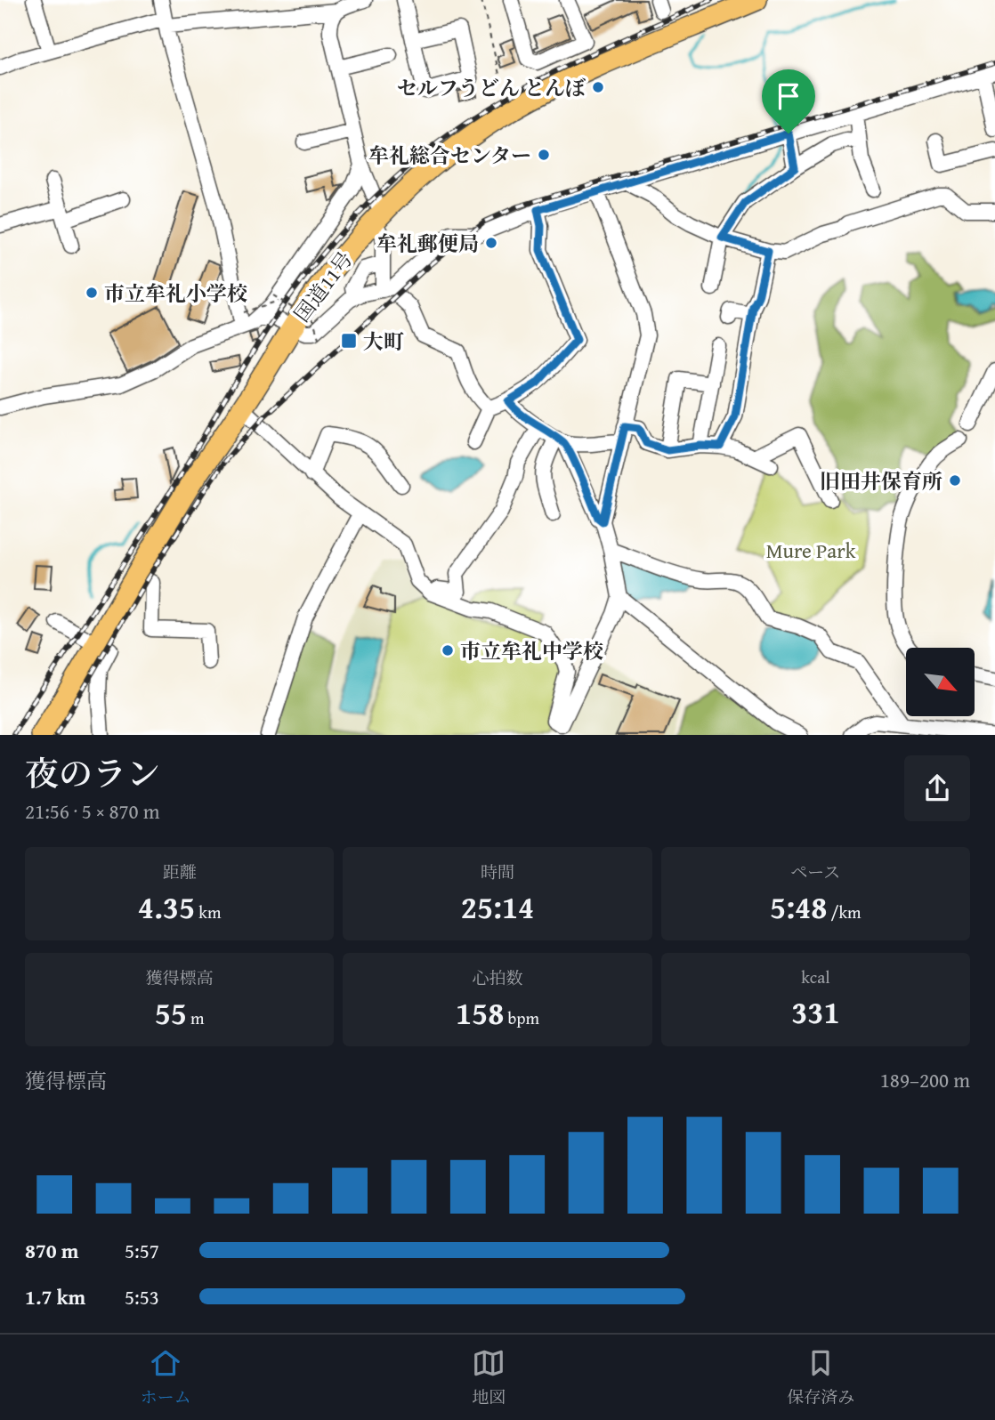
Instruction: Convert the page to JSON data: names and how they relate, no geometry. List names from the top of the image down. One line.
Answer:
{"streets":{"highway":["国道11号"]},"parks":["Mure Park"],"places":{"other":["セルフうどん とんぼ","牟礼総合センター","牟礼郵便局","市立牟礼小学校","旧田井保育所","市立牟礼中学校"],"transit":["大町"]},"north":"bottom right","page":{"heading":["夜のラン","21:56 · 5 × 870 m"],"stats":[["距離","4.35 km"],["時間","25:14"],["ペース","5:48 /km"],["獲得標高","55 m"],["心拍数","158 bpm"],["kcal","331"]],"chart":["獲得標高","189–200 m"],"list":[{"name":"870 m","note":"5:57"},{"name":"1.7 km","note":"5:53"}],"tabs":["ホーム","地図","保存済み"]}}
